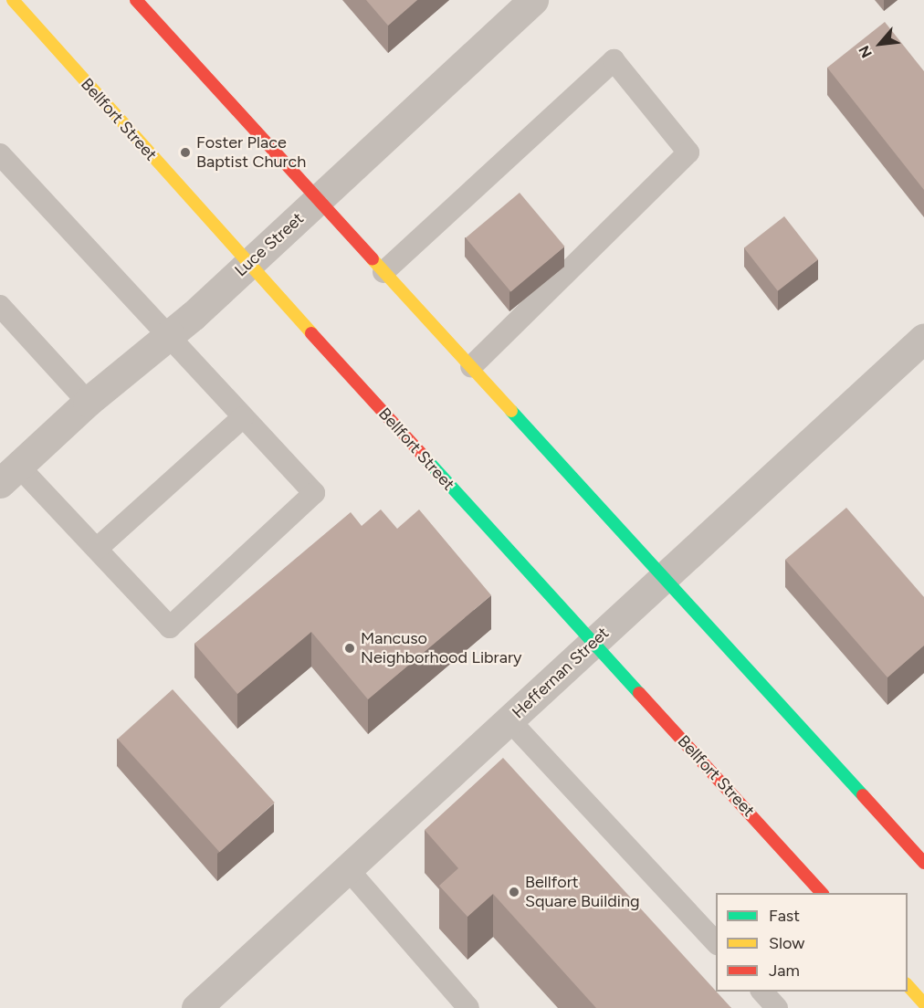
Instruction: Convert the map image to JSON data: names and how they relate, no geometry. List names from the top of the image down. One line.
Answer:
{"streets":{"main road":["Bellfort Street"],"street":["Luce Street","Heffernan Street"]},"crossings":[["Bellfort Street","Luce Street"],["Bellfort Street","Heffernan Street"]],"places":["Foster Place Baptist Church","Mancuso Neighborhood Library","Bellfort Square Building"],"legend":["Fast","Slow","Jam"],"north":"bottom left"}
